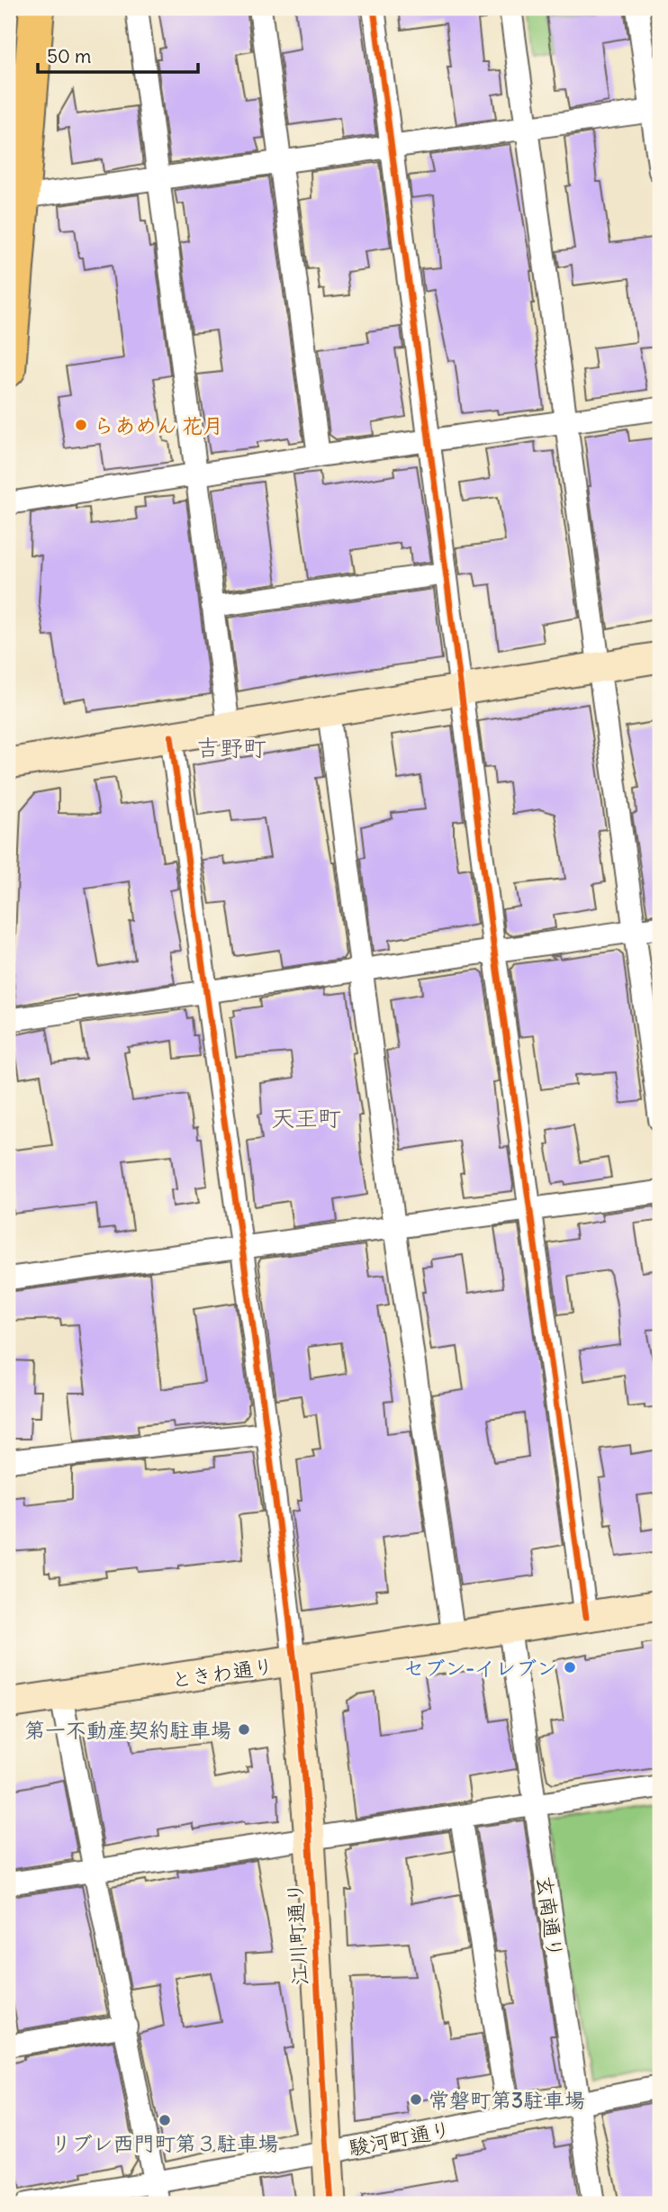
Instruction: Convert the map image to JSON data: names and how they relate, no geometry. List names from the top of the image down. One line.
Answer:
{"streets":{"street":["ときわ通り","玄南通り","江川町通り","駿河町通り"]},"crossings":[["ときわ通り","玄南通り"],["ときわ通り","江川町通り"],["玄南通り","駿河町通り"],["江川町通り","駿河町通り"]],"districts":["吉野町","天王町"],"places":["らあめん 花月","セブン-イレブン","第一不動産契約駐車場","常磐町第3駐車場","リブレ西門町第３駐車場"],"scale_bar":"50 m"}
